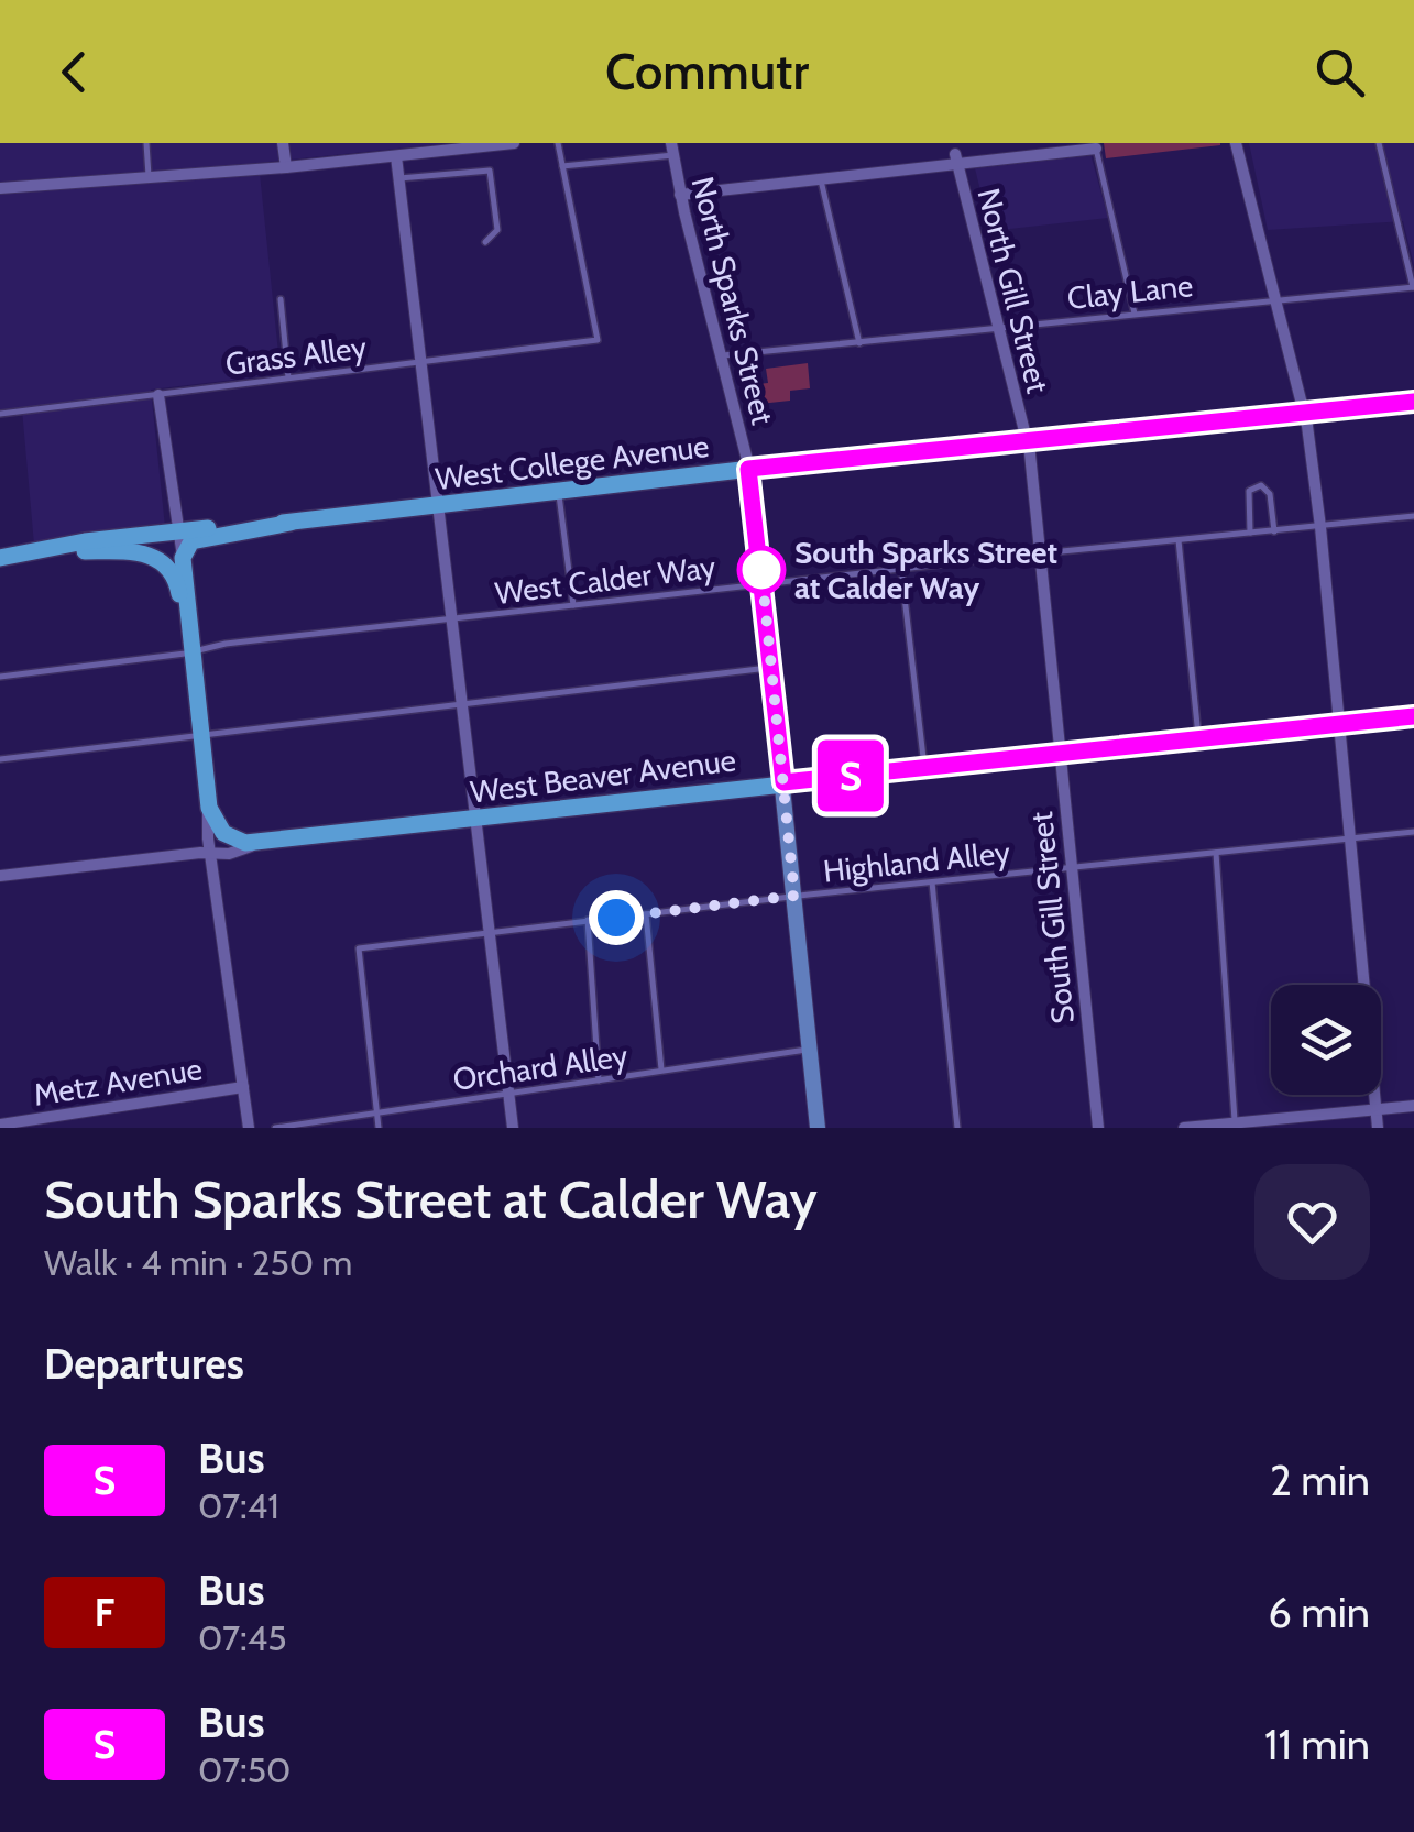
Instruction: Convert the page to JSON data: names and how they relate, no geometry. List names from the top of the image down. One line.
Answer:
{"streets":{"main road":["West College Avenue","West Beaver Avenue"],"street":["North Gill Street","North Sparks Street","South Gill Street","Metz Avenue"],"lane":["Clay Lane","Grass Alley","West Calder Way","Highland Alley","Orchard Alley"]},"crossings":[["North Gill Street","Clay Lane"],["North Gill Street","West College Avenue"],["North Gill Street","South Gill Street"],["Clay Lane","North Sparks Street"],["North Sparks Street","West College Avenue"],["West College Avenue","South Gill Street"],["West Calder Way","South Gill Street"],["West Beaver Avenue","South Gill Street"],["Highland Alley","South Gill Street"],["Highland Alley","Orchard Alley"]],"places":["South Sparks Street at Calder Way"],"lines":["bus line S"],"page":{"header":"Commutr","on_map":"S","heading":[["South Sparks Street at Calder Way","Walk · 4 min · 250 m"],"Departures"],"list":[{"mark":"S","name":"Bus","note":"07:41","value":"2 min"},{"mark":"F","name":"Bus","note":"07:45","value":"6 min"},{"mark":"S","name":"Bus","note":"07:50","value":"11 min"}]}}
